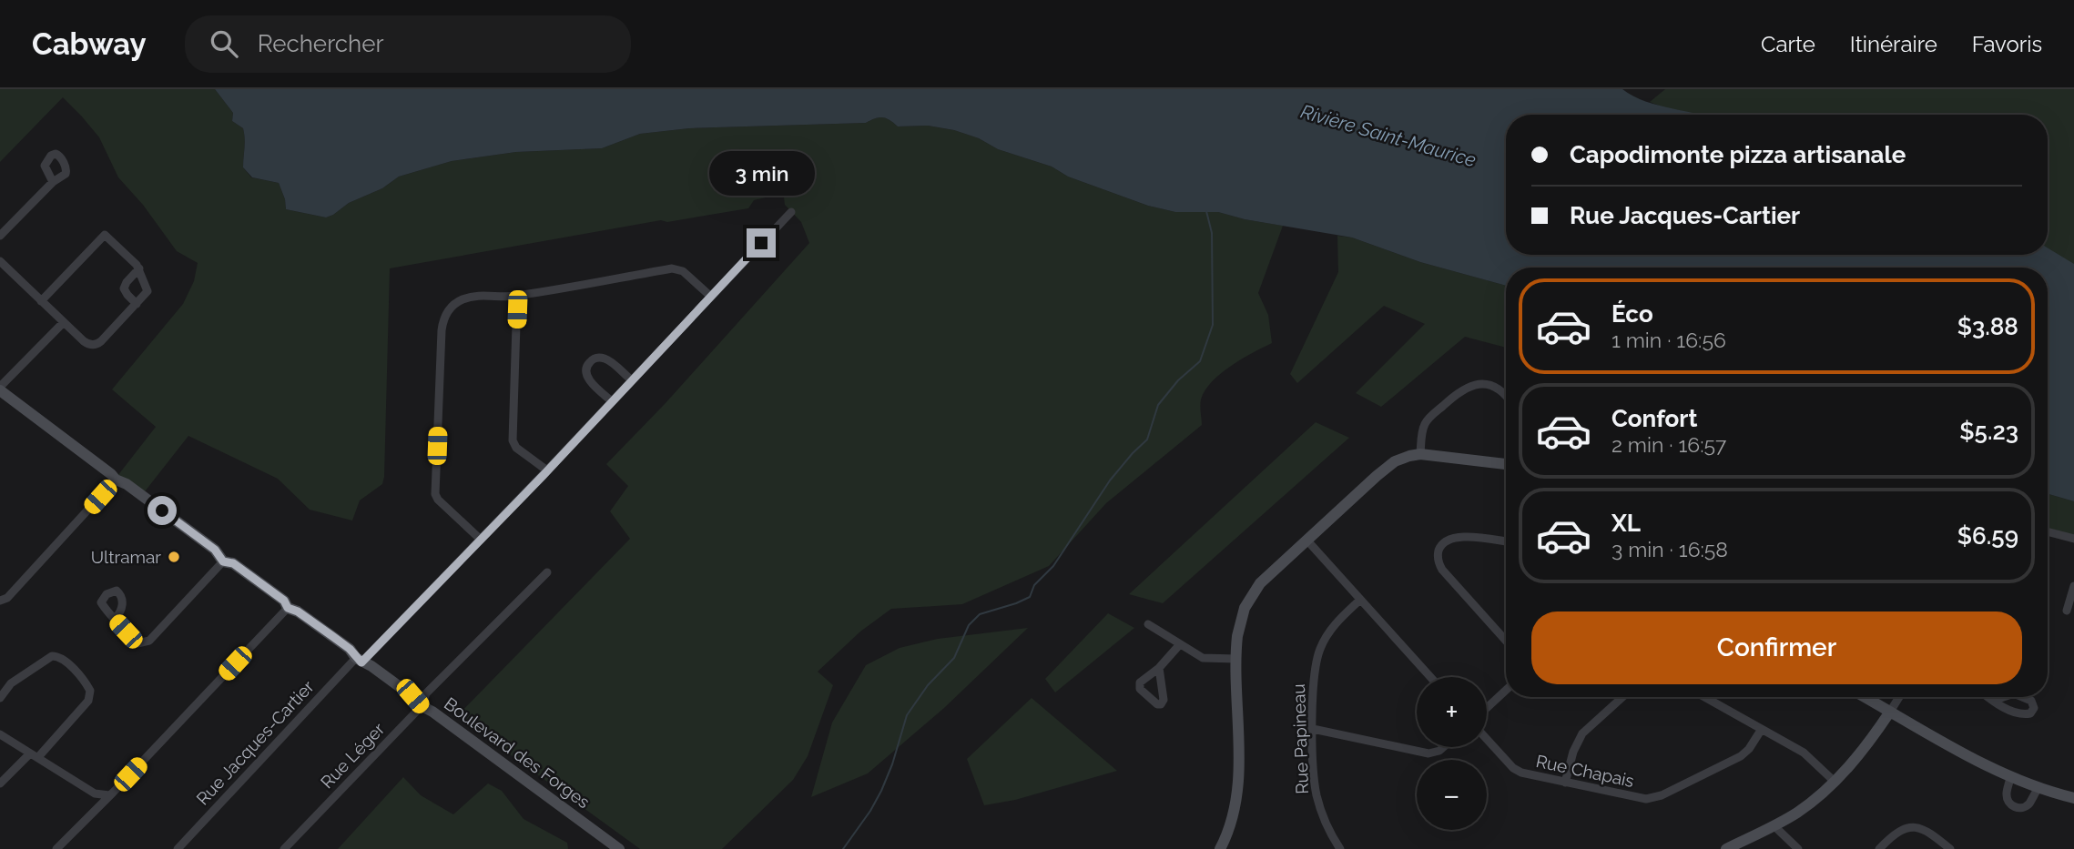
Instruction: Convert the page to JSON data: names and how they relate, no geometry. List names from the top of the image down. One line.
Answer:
{"streets":{"street":["Rue Papineau","Rue Jacques-Cartier","Boulevard des Forges","Rue Léger","Rue Chapais"]},"crossings":[["Rue Jacques-Cartier","Boulevard des Forges"],["Boulevard des Forges","Rue Léger"]],"water":["Rivière Saint-Maurice"],"places":["Ultramar"],"page":{"header":"Cabway","search":"Rechercher","nav":["Carte","Itinéraire","Favoris"],"banner":["Capodimonte pizza artisanale","Rue Jacques-Cartier"],"bubble":"3 min","list":[{"name":"Éco","note":"1 min · 16:56","value":"$3.88"},{"name":"Confort","note":"2 min · 16:57","value":"$5.23"},{"name":"XL","note":"3 min · 16:58","value":"$6.59"}],"buttons":"Confirmer","map_buttons":["+","−"]}}
